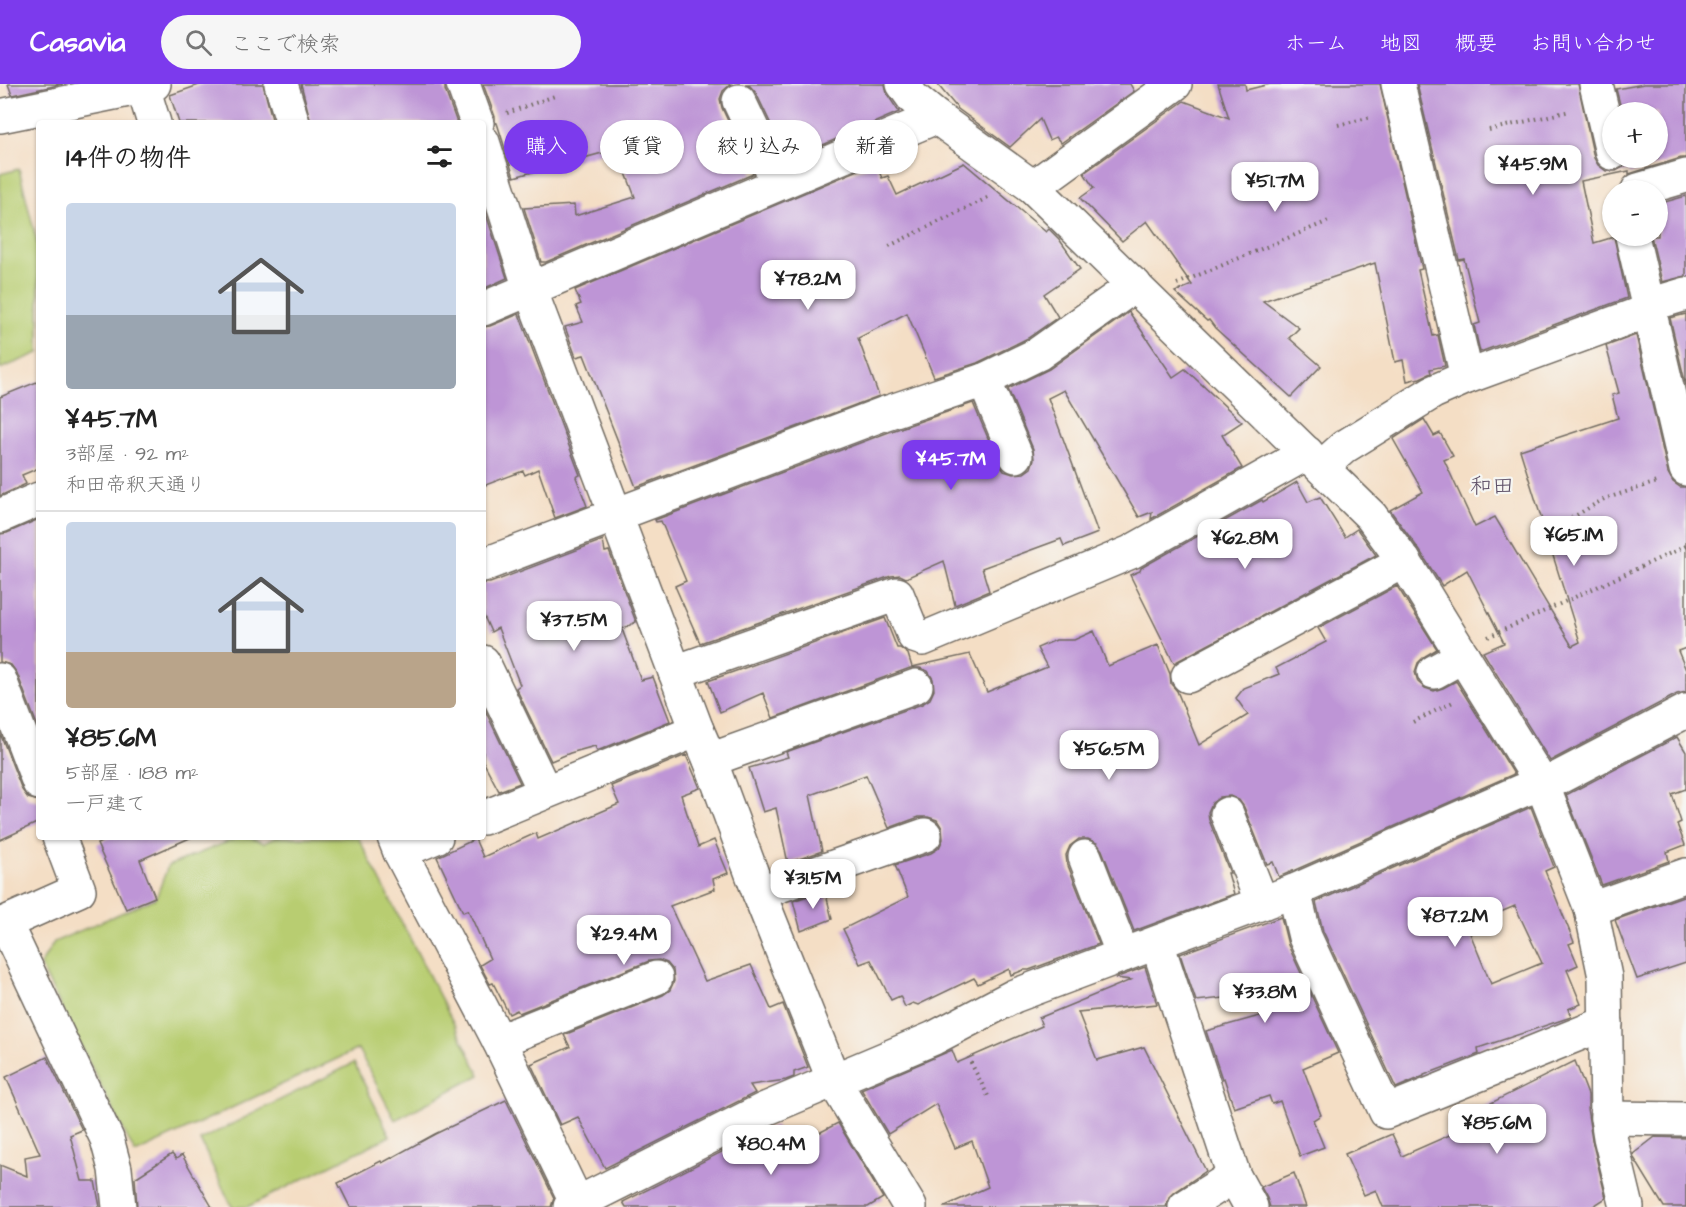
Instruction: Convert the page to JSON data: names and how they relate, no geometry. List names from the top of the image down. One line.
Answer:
{"districts":["和田"],"page":{"header":"Casavia","search":"ここで検索","nav":["ホーム","地図","概要","お問い合わせ"],"map_buttons":["+","−"],"chip":["購入","賃貸","絞り込み","新着"],"heading":"14件の物件","price":["¥45.9M","¥51.7M","¥78.2M","¥45.7M","¥65.1M","¥62.8M","¥37.5M","¥56.5M","¥31.5M","¥87.2M","¥29.4M","¥33.8M","¥85.6M","¥80.4M"],"list":[{"name":"¥45.7M","note":"3部屋 · 92 m² · 和田帝釈天通り"},{"name":"¥85.6M","note":"5部屋 · 188 m² · 一戸建て"}]}}
